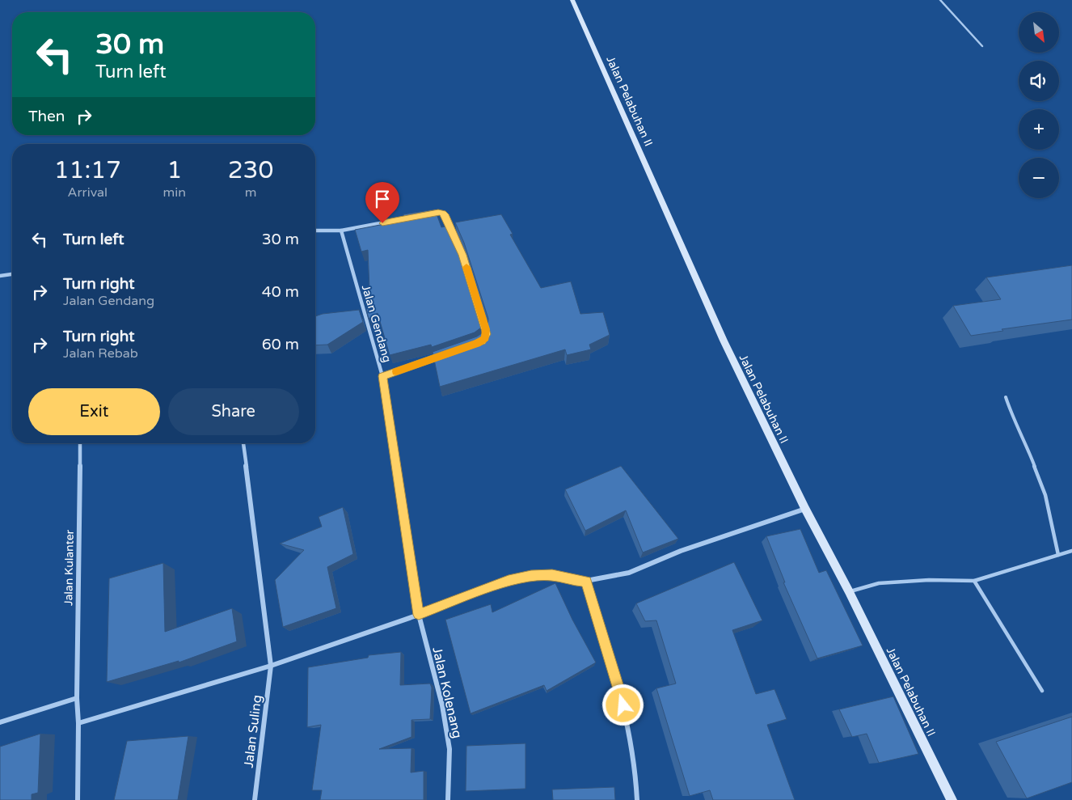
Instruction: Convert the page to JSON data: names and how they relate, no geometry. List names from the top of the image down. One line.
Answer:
{"streets":{"main road":["Jalan Pelabuhan II"],"street":["Jalan Gendang","Jalan Kulanter","Jalan Kolenang","Jalan Suling"]},"crossings":[["Jalan Gendang","Jalan Kolenang"]],"north":"bottom right","page":{"map_buttons":["+","−"],"turn":["30 m","Turn left"],"then":"Then","eta":["11:17","Arrival","1","min","230","m"],"list":[{"name":"Turn left","value":"30 m"},{"name":"Turn right","note":"Jalan Gendang","value":"40 m"},{"name":"Turn right","note":"Jalan Rebab","value":"60 m"}],"buttons":["Exit","Share"]}}
